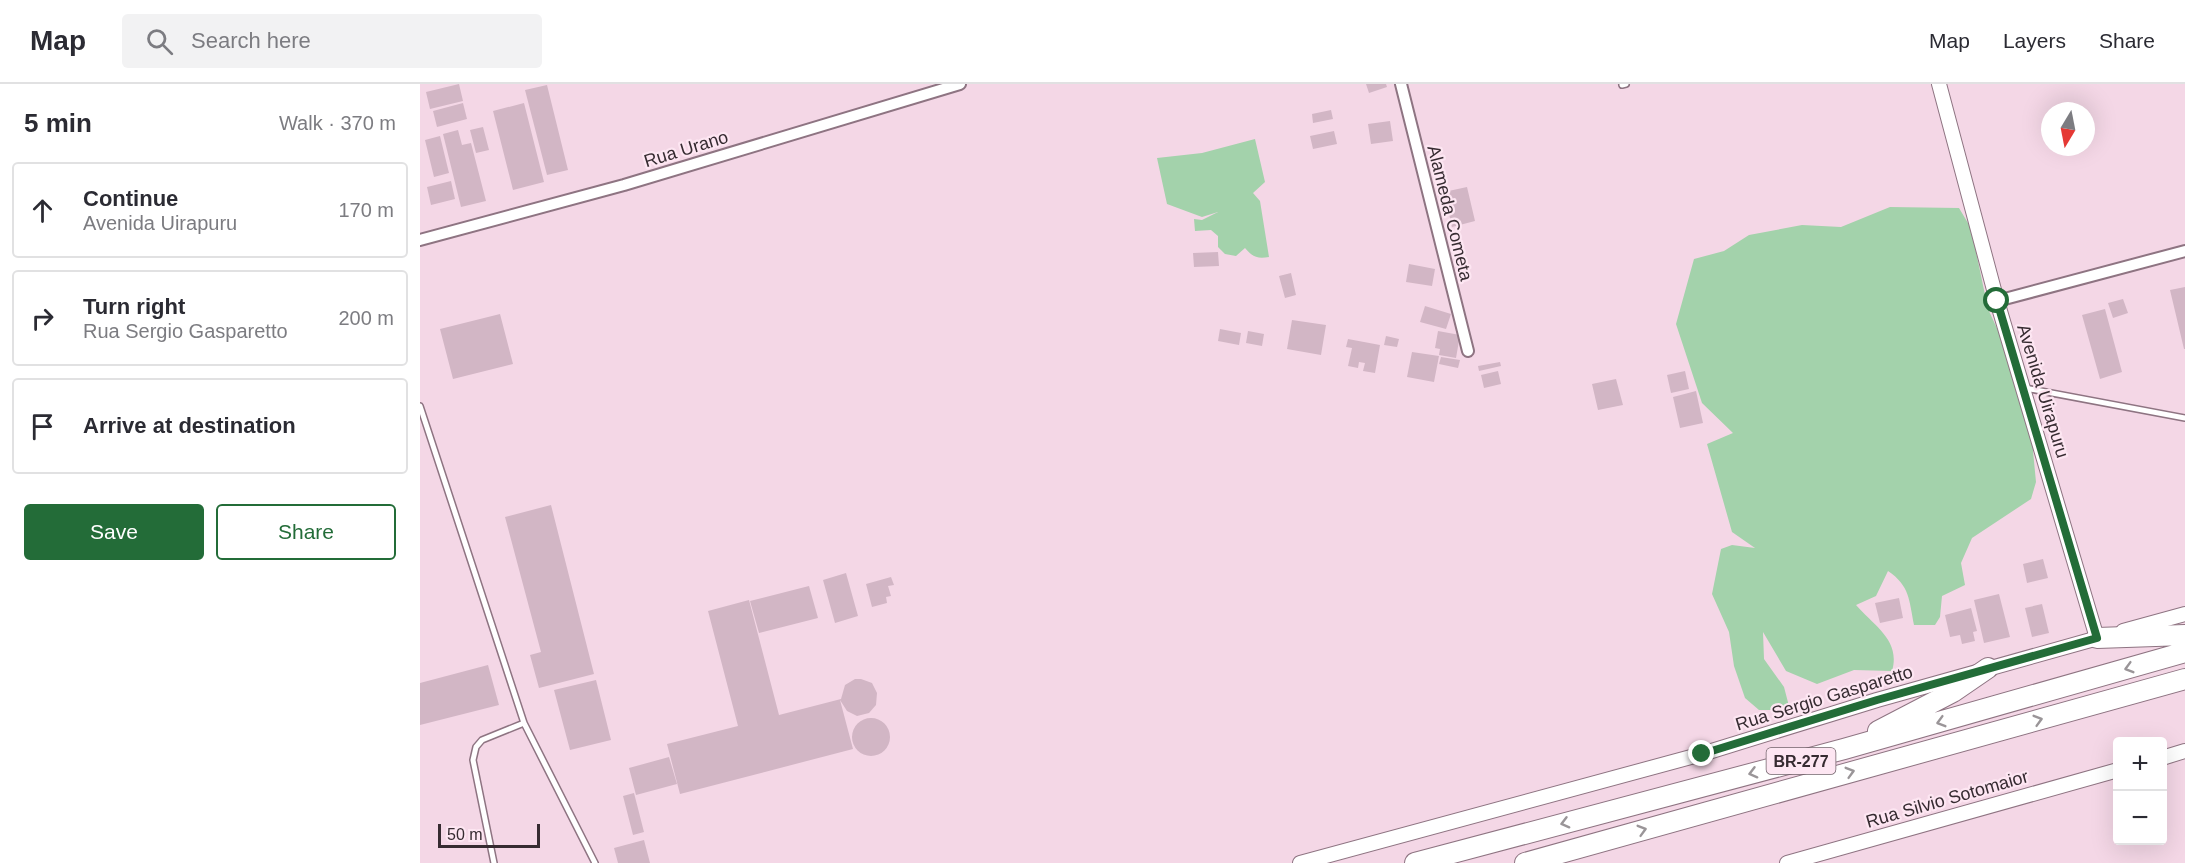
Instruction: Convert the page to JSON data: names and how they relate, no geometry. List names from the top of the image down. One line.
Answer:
{"streets":{"highway":["BR-277"],"street":["Rua Urano","Alameda Cometa","Avenida Uirapuru","Rua Sergio Gasparetto","Rua Silvio Sotomaior"]},"crossings":[["Avenida Uirapuru","Rua Sergio Gasparetto"]],"scale_bar":"50 m","north":"bottom","page":{"header":"Map","search":"Search here","nav":["Map","Layers","Share"],"heading":["5 min","Walk · 370 m"],"list":[["Continue","Avenida Uirapuru","170 m"],["Turn right","Rua Sergio Gasparetto","200 m"],"Arrive at destination"],"buttons":["Save","Share"],"map_buttons":["+","−"],"scale":"50 m"}}
